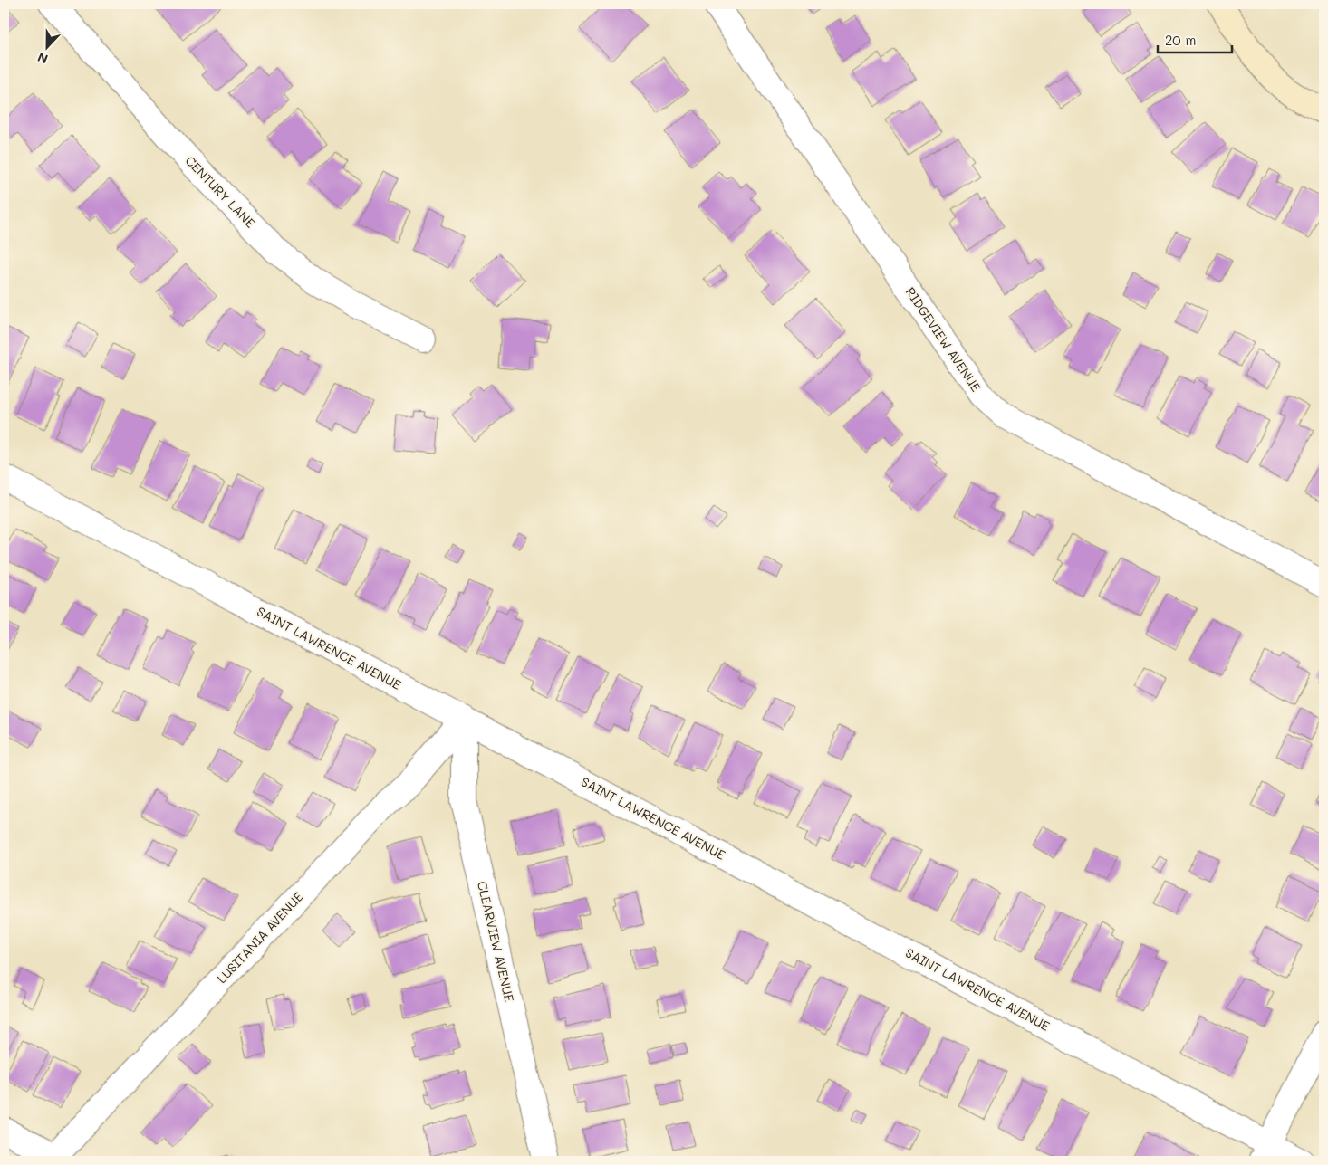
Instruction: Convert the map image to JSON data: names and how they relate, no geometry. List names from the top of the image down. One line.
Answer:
{"streets":{"street":["CENTURY LANE","RIDGEVIEW AVENUE","SAINT LAWRENCE AVENUE","LUSITANIA AVENUE","CLEARVIEW AVENUE"]},"crossings":[["SAINT LAWRENCE AVENUE","LUSITANIA AVENUE"],["SAINT LAWRENCE AVENUE","CLEARVIEW AVENUE"],["LUSITANIA AVENUE","CLEARVIEW AVENUE"]],"scale_bar":"20 m","north":"bottom"}
